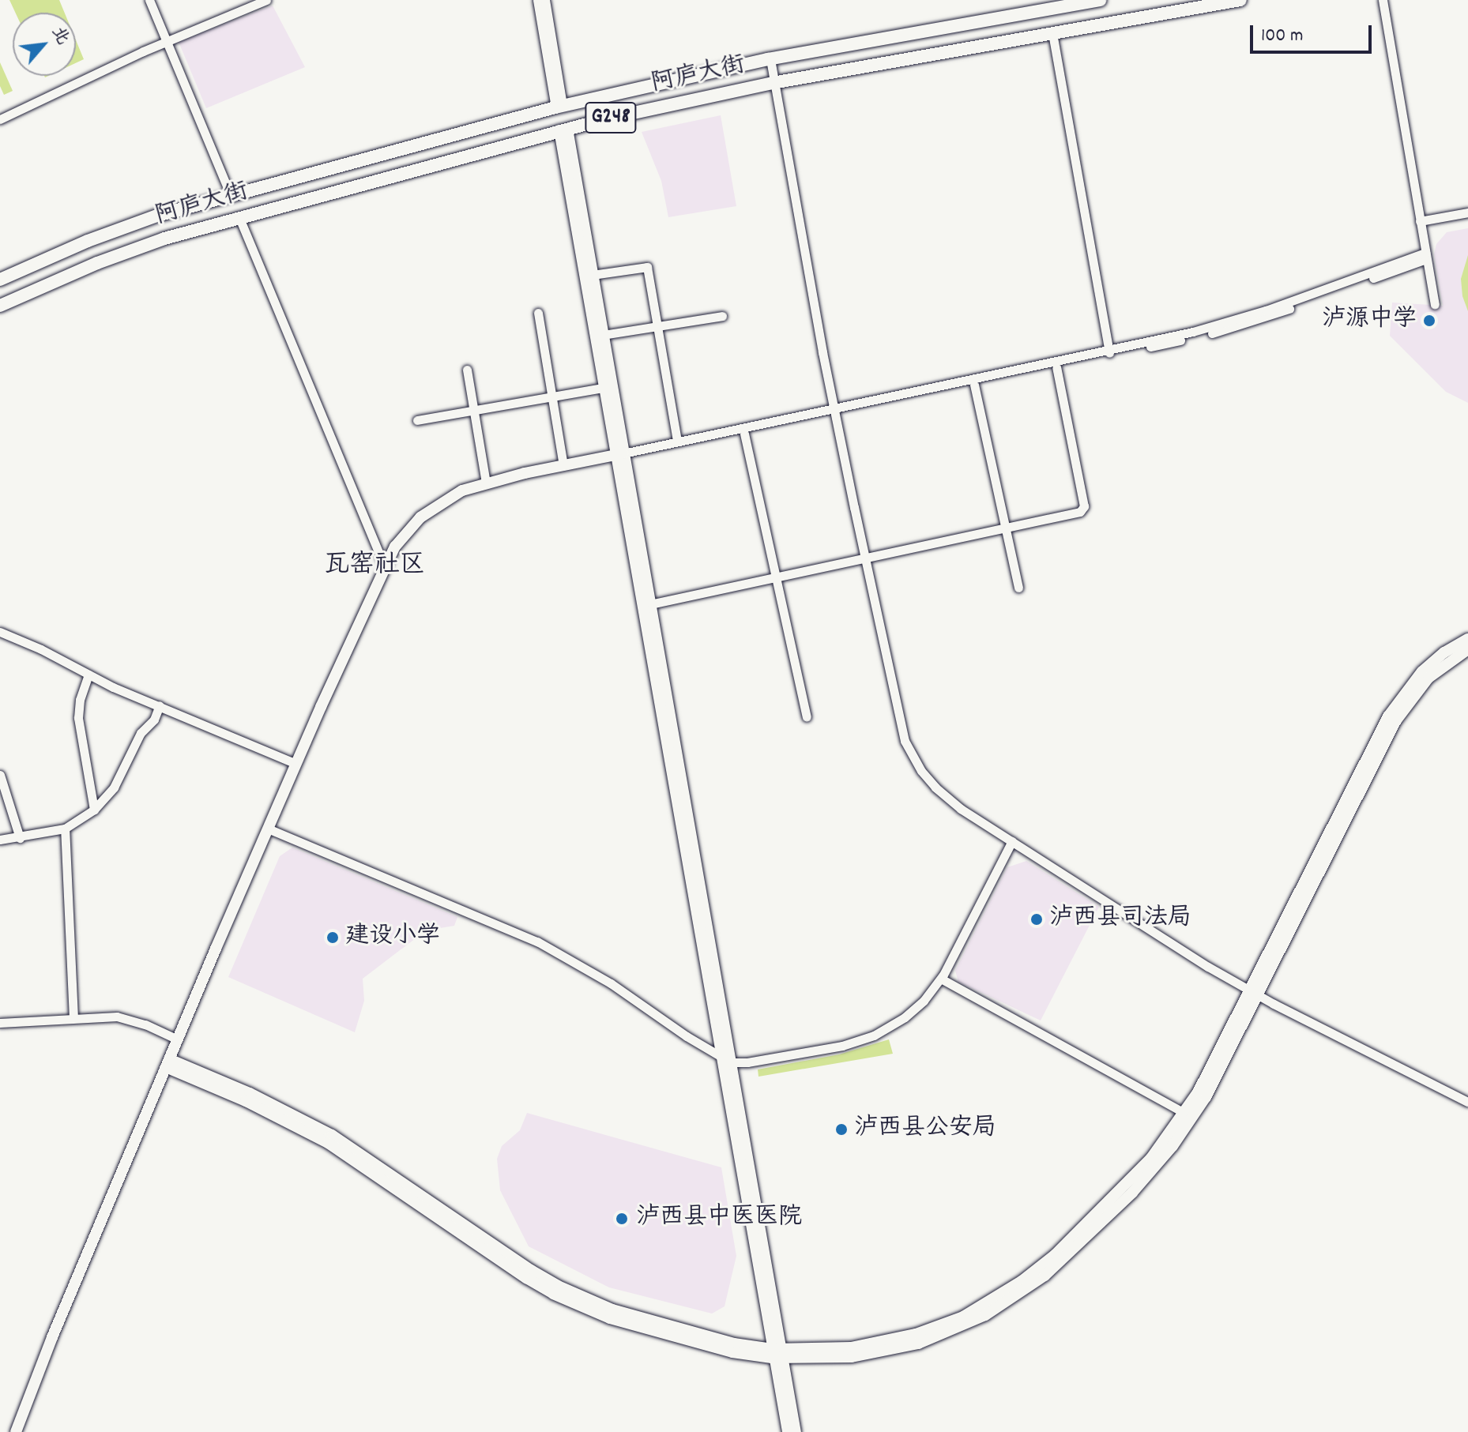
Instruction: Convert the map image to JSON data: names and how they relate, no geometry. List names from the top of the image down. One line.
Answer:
{"streets":{"highway":["阿庐大街","G248"]},"crossings":[["阿庐大街","G248"]],"districts":["瓦窑社区"],"places":["泸源中学","泸西县司法局","建设小学","泸西县公安局","泸西县中医医院"],"scale_bar":"100 m","north":"top right"}
